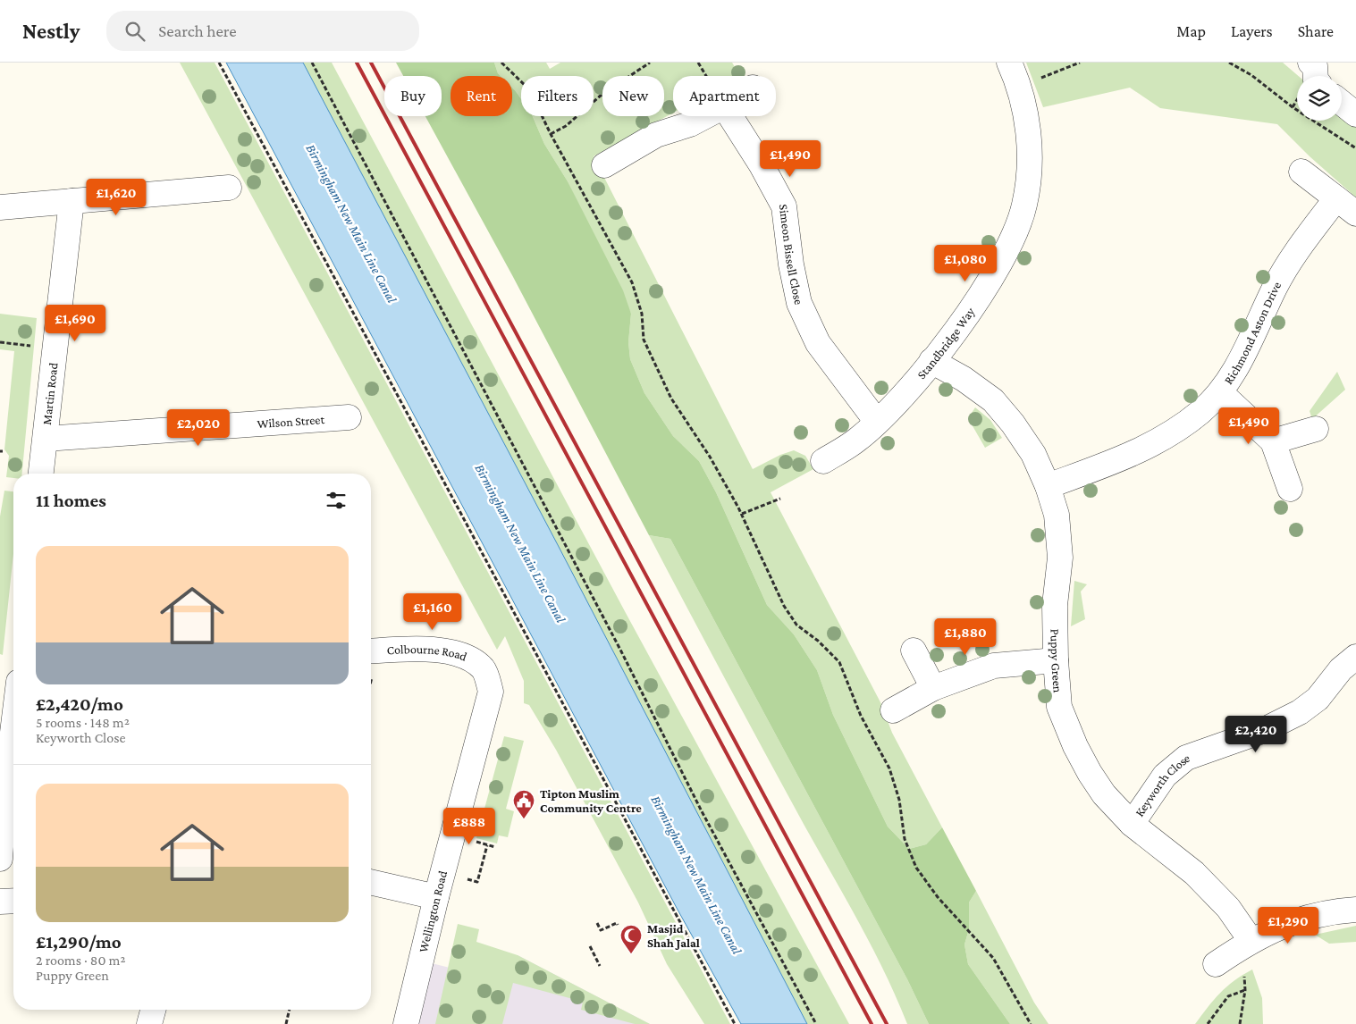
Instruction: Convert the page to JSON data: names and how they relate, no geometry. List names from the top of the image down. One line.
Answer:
{"streets":{"street":["Simeon Bissell Close","Richmond Aston Drive","Standbridge Way","Martin Road","Wilson Street","Colbourne Road","Puppy Green","Keyworth Close","Wellington Road"]},"crossings":[["Simeon Bissell Close","Standbridge Way"],["Richmond Aston Drive","Puppy Green"],["Standbridge Way","Puppy Green"],["Martin Road","Wilson Street"],["Colbourne Road","Wellington Road"],["Puppy Green","Keyworth Close"]],"water":["Birmingham New Main Line Canal"],"places":{"public building":["Tipton Muslim Community Centre"],"mosque":["Masjid Shah Jalal"]},"page":{"header":"Nestly","search":"Search here","nav":["Map","Layers","Share"],"chip":["Buy","Rent","Filters","New","Apartment"],"price":["£1,490","£1,620","£1,080","£1,690","£1,490","£2,020","£1,160","£1,880","£2,420","£888","£1,290"],"heading":"11 homes","list":[{"name":"£2,420/mo","note":"5 rooms · 148 m² · Keyworth Close"},{"name":"£1,290/mo","note":"2 rooms · 80 m² · Puppy Green"}]}}
